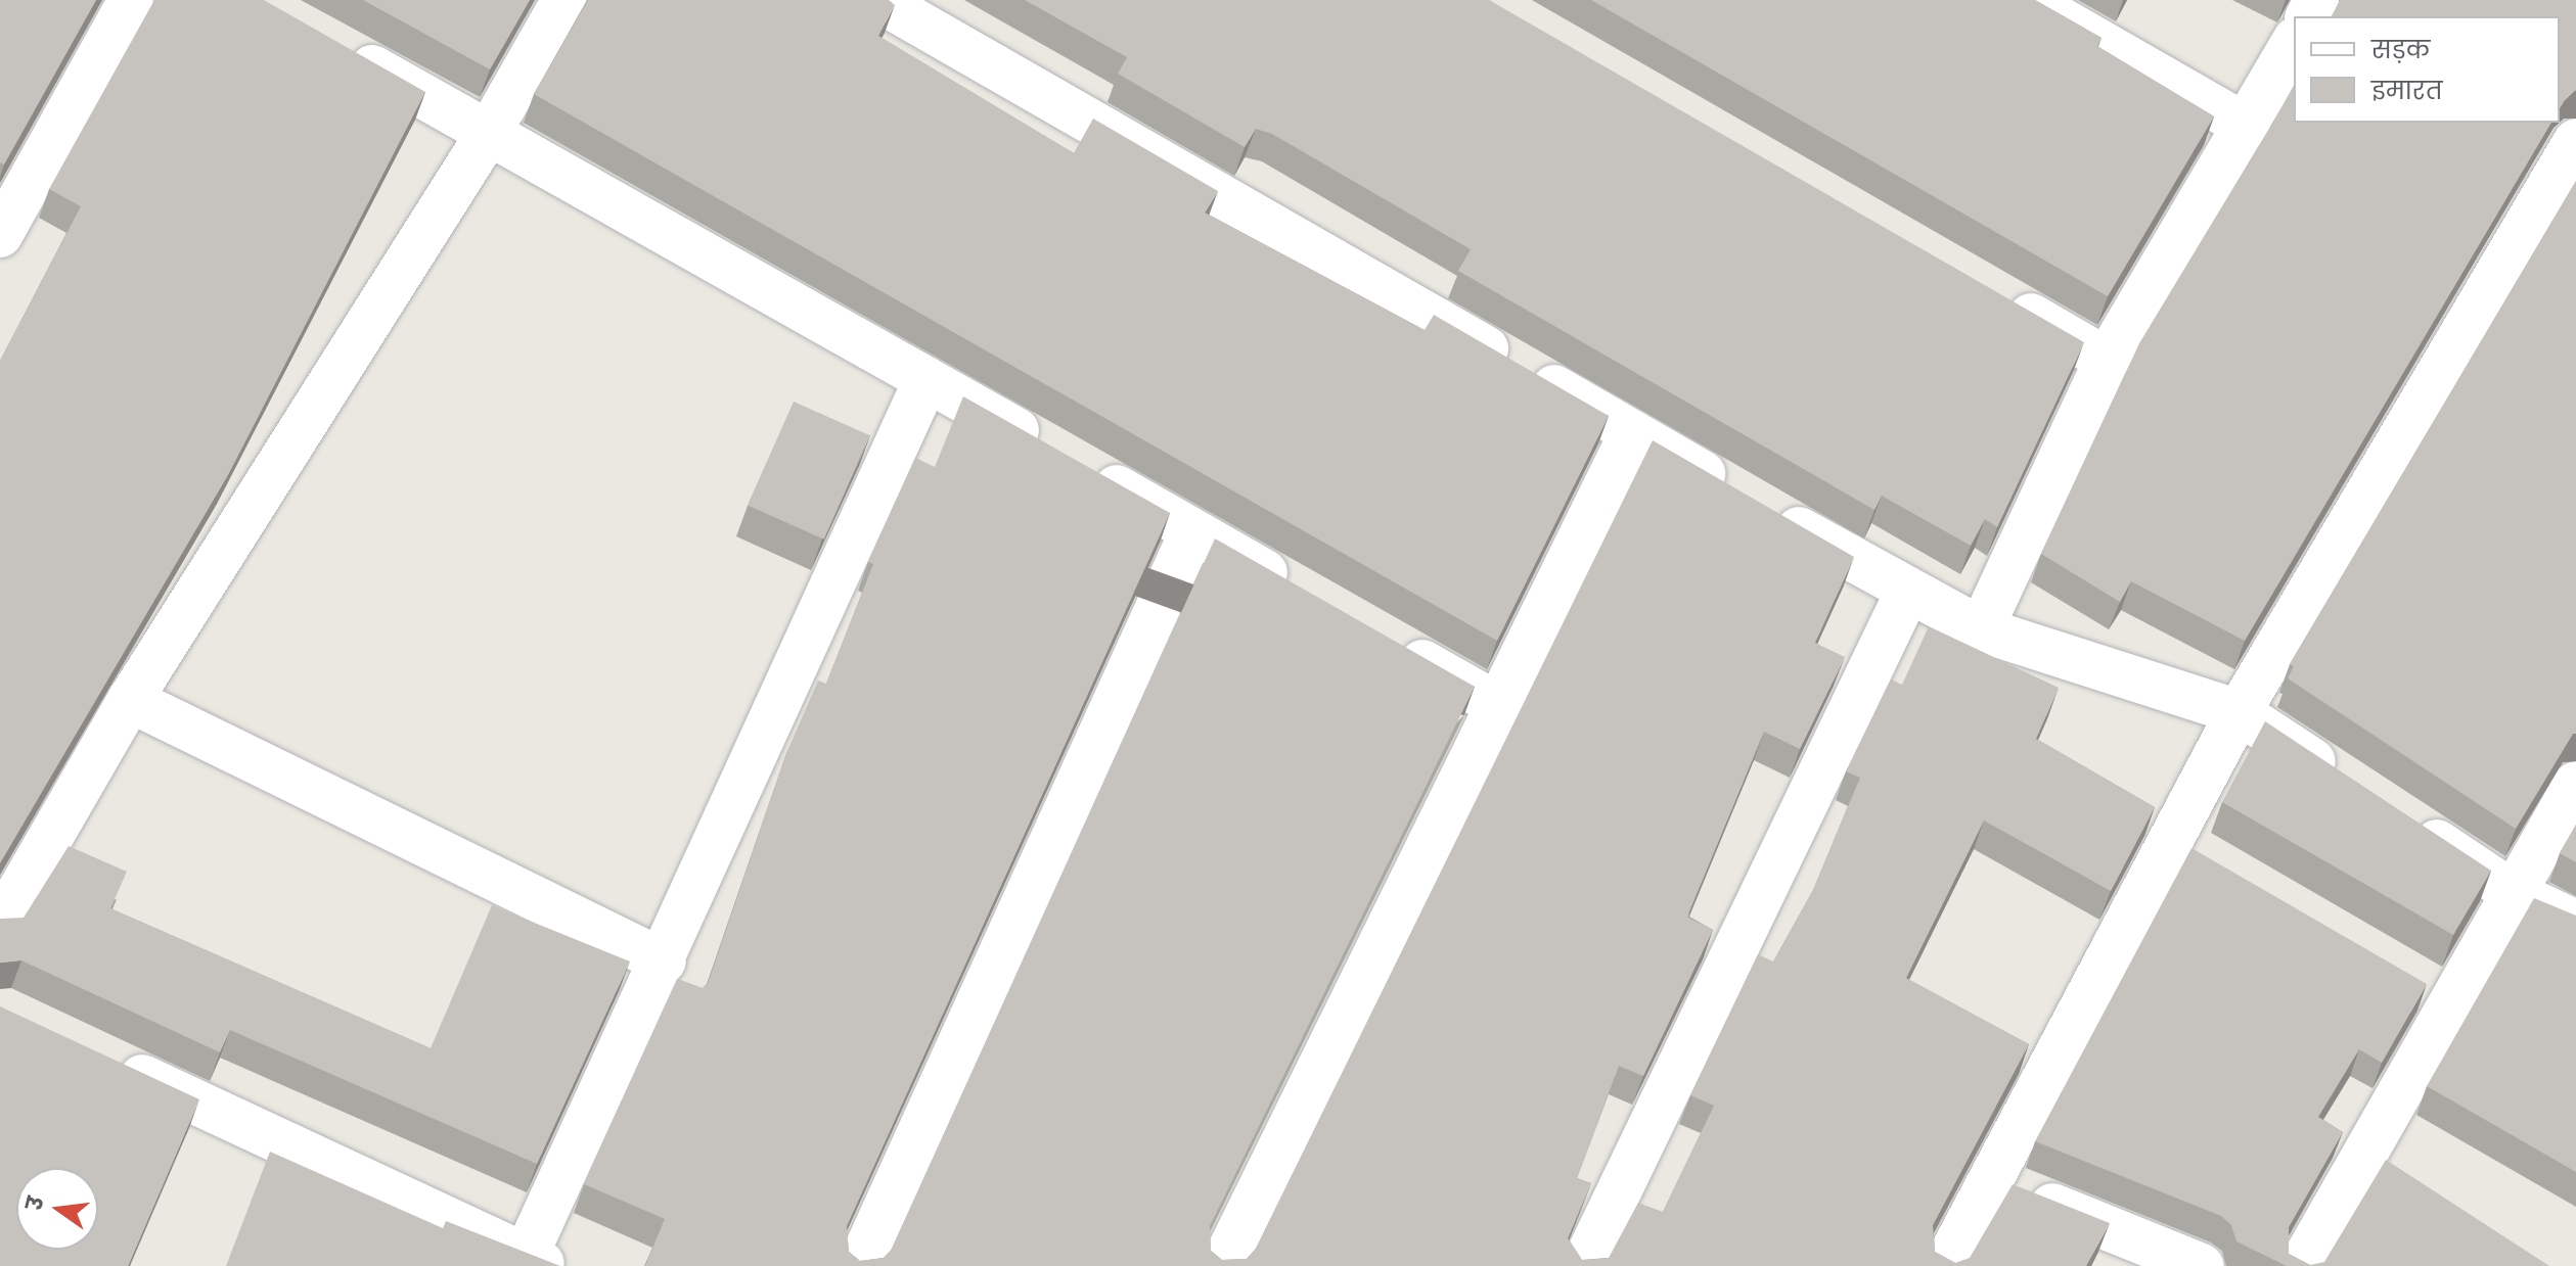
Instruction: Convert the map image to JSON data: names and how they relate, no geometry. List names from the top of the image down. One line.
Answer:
{"legend":["सड़क","इमारत"],"north":"left"}
